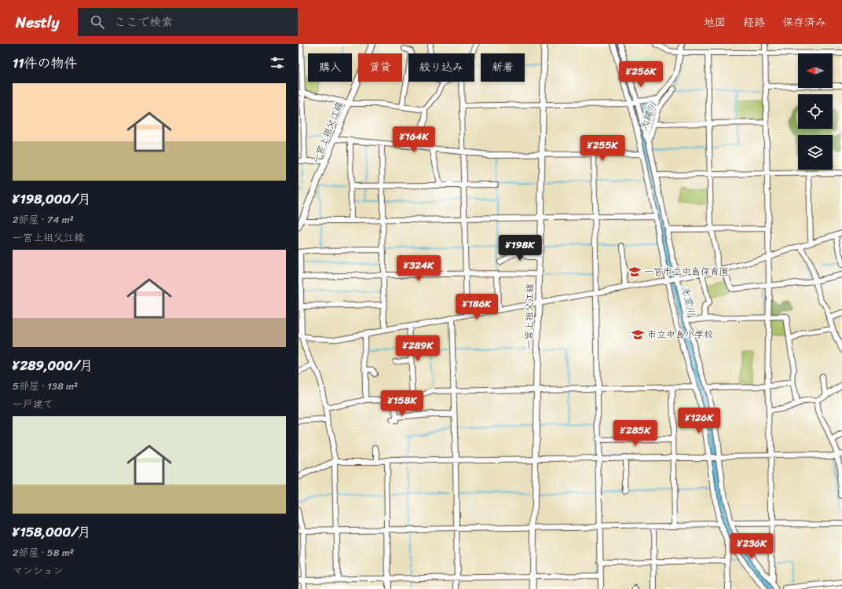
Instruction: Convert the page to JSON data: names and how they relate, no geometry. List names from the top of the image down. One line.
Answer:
{"streets":{"main road":["一宮上祖父江線"]},"water":["大縄川","光堂川"],"places":{"school or university":["一宮市立中島保育園","市立中島小学校"]},"north":"left","page":{"header":"Nestly","search":"ここで検索","nav":["地図","経路","保存済み"],"heading":"11件の物件","chip":["購入","賃貸","絞り込み","新着"],"price":["¥256K","¥164K","¥255K","¥198K","¥324K","¥186K","¥289K","¥158K","¥126K","¥285K","¥236K"],"list":[{"name":"¥198,000/月","note":"2部屋 · 74 m² · 一宮上祖父江線"},{"name":"¥289,000/月","note":"5部屋 · 138 m² · 一戸建て"},{"name":"¥158,000/月","note":"2部屋 · 58 m² · マンション"}]}}
